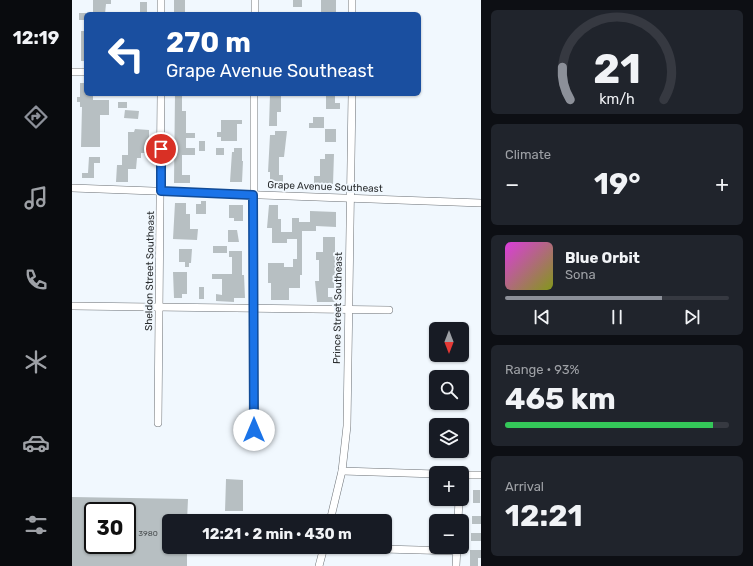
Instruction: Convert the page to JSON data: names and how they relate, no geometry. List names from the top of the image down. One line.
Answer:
{"streets":{"street":["Grape Avenue Southeast","Sheldon Street Southeast","Prince Street Southeast"]},"crossings":[["Grape Avenue Southeast","Sheldon Street Southeast"],["Grape Avenue Southeast","Prince Street Southeast"]],"house_numbers":["3980"],"north":"bottom","page":{"tabs":"12:19","turn":["270 m","Grape Avenue Southeast"],"tile":["Climate",["Range · 93%","465 km"],["Arrival","12:21"]],"heat":["−","19°","+"],"song":["Blue Orbit","Sona"],"map_buttons":["+","−"],"limit":"30","trip":"12:21 · 2 min · 430 m","gauge":["21","km/h"]}}
